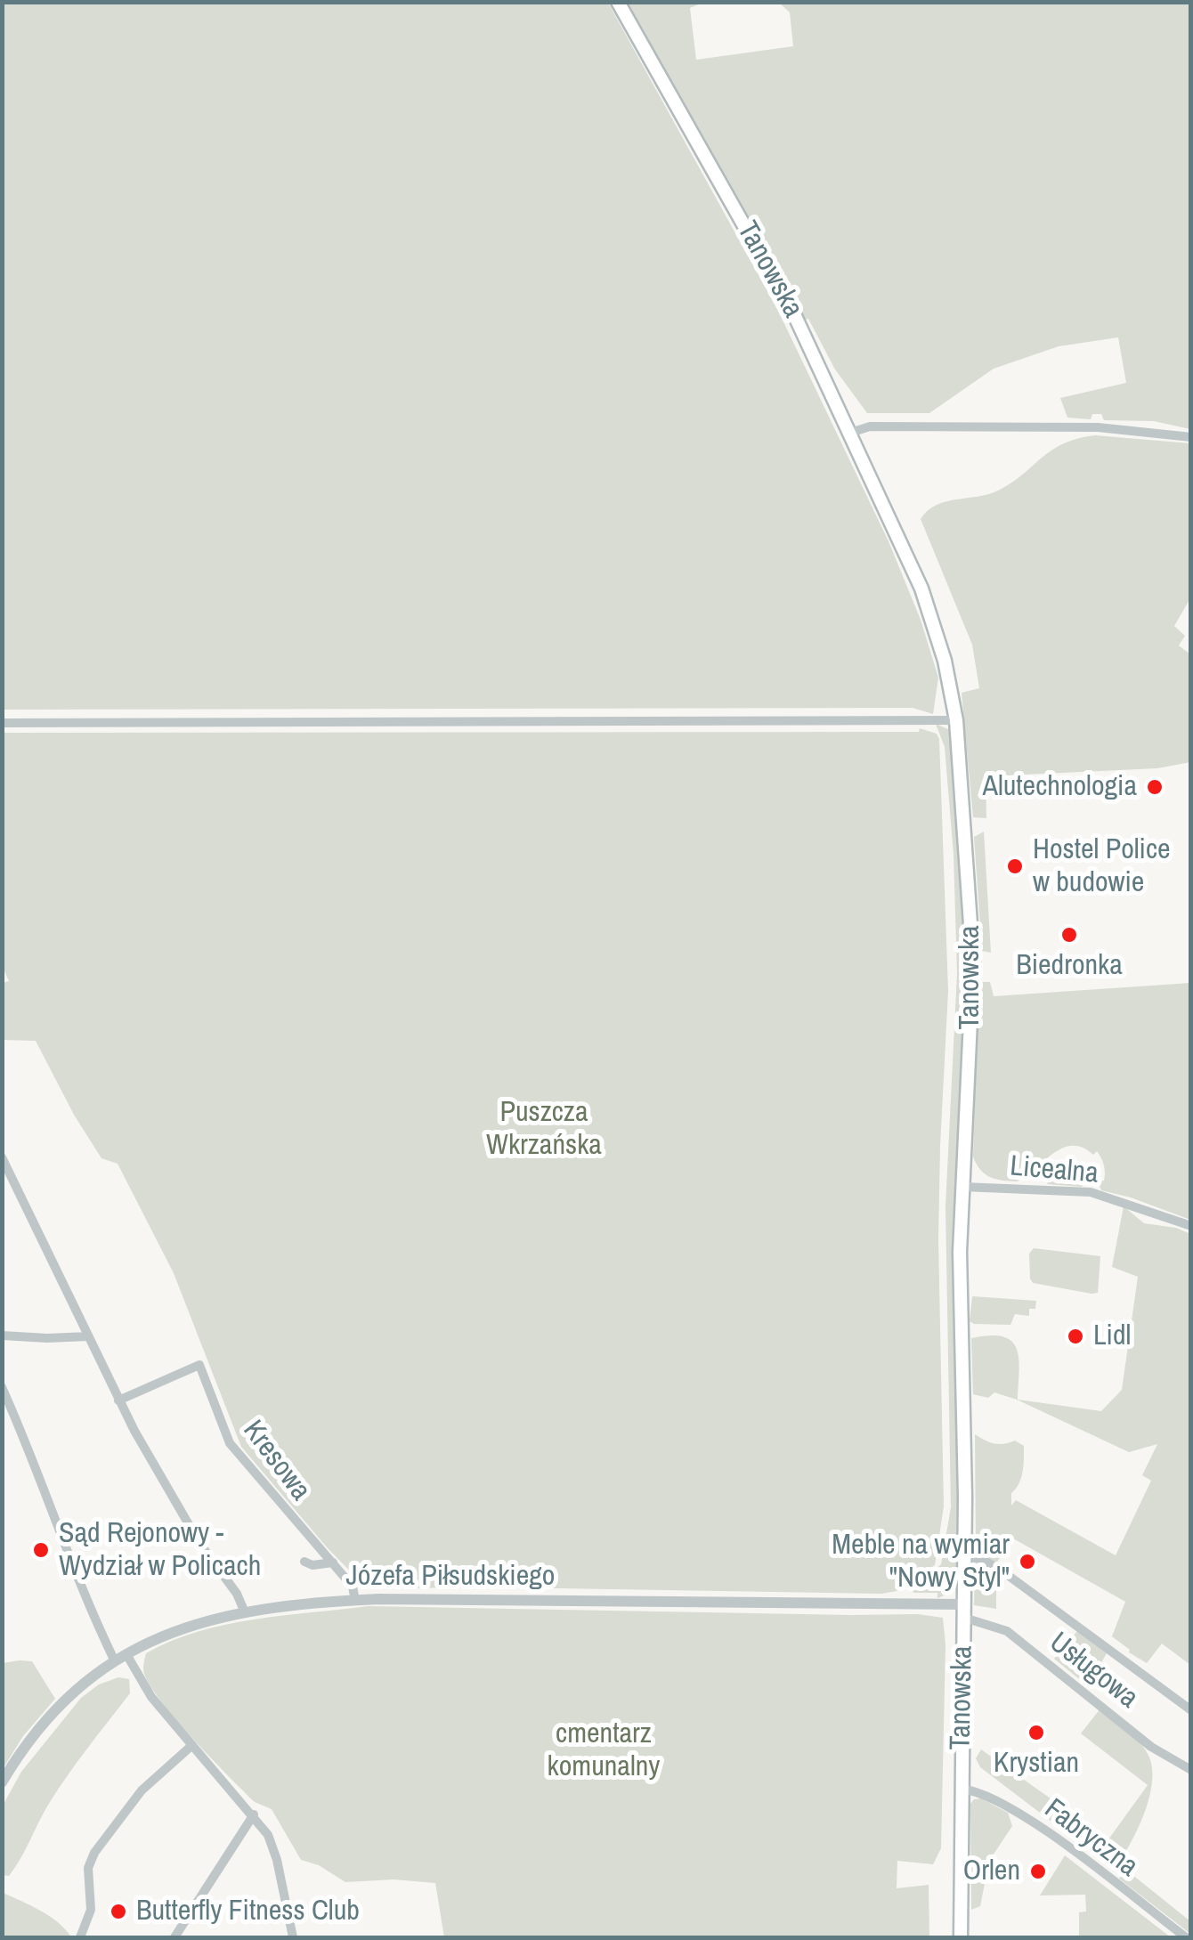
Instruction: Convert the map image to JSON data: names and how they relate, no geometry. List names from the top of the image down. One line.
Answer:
{"streets":{"main road":["Tanowska"],"street":["Licealna","Kresowa","Józefa Piłsudskiego","Usługowa","Fabryczna"]},"crossings":[["Tanowska","Licealna"],["Tanowska","Józefa Piłsudskiego"],["Tanowska","Usługowa"],["Tanowska","Fabryczna"],["Kresowa","Józefa Piłsudskiego"],["Józefa Piłsudskiego","Usługowa"]],"parks":["Puszcza Wkrzańska","cmentarz komunalny"],"places":["Alutechnologia","Hostel Police w budowie","Biedronka","Lidl","Sąd Rejonowy - Wydział w Policach","Meble na wymiar \"Nowy Styl\"","Krystian","Orlen","Butterfly Fitness Club"]}
